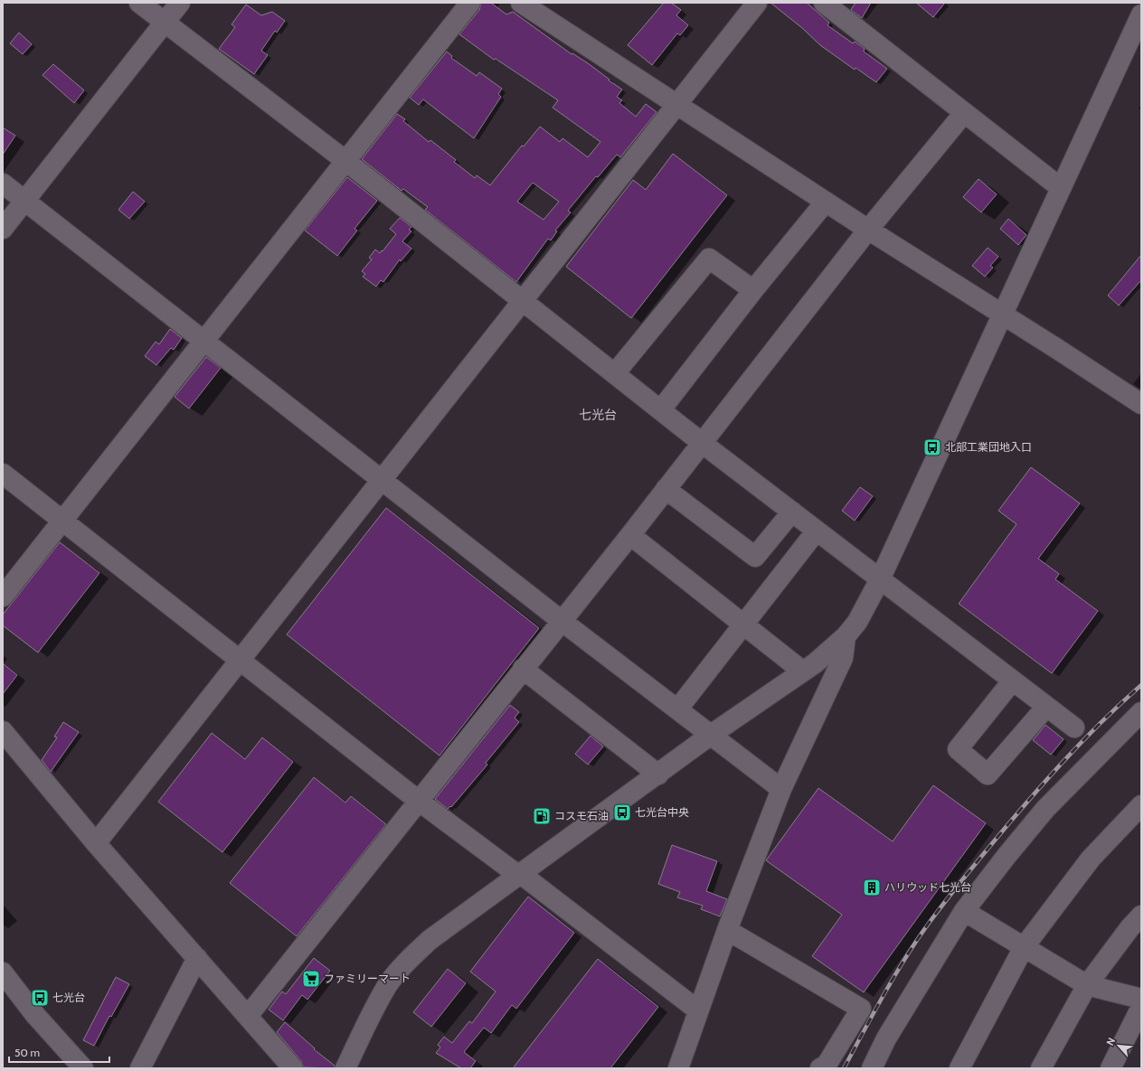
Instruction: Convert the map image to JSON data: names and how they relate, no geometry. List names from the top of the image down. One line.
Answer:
{"districts":["七光台"],"places":{"bus stop":["北部工業団地入口","七光台中央","七光台"],"fuel station":["コスモ石油"],"building":["ハリウッド七光台"],"supermarket":["ファミリーマート"]},"scale_bar":"50 m","north":"top left"}
